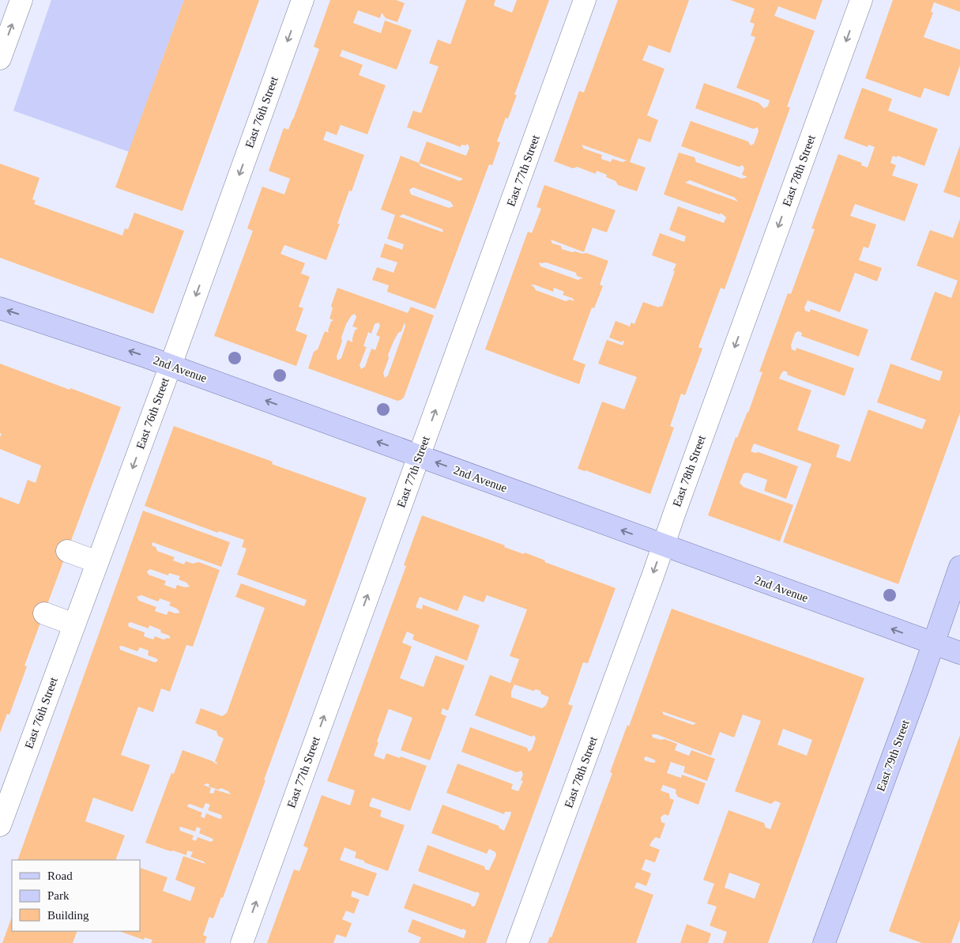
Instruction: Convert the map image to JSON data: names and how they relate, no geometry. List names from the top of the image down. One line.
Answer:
{"streets":{"main road":["2nd Avenue","East 79th Street"],"street":["East 76th Street","East 77th Street","East 78th Street"]},"crossings":[["East 76th Street","2nd Avenue"],["East 77th Street","2nd Avenue"],["East 78th Street","2nd Avenue"],["2nd Avenue","East 79th Street"]],"one_way":["East 76th Street","East 77th Street","East 78th Street","2nd Avenue"],"legend":["Road","Park","Building"]}
